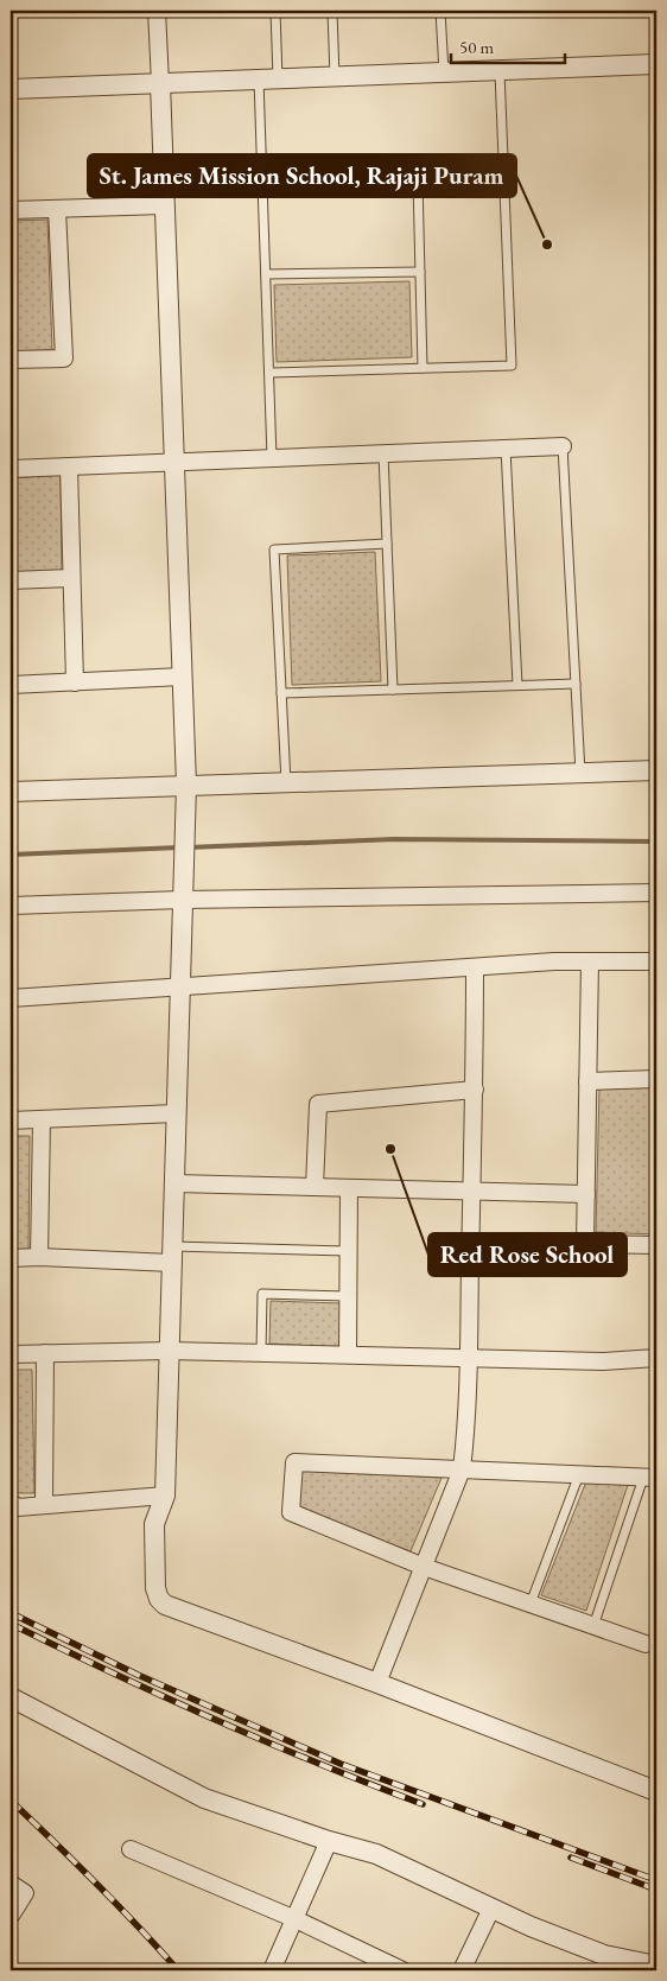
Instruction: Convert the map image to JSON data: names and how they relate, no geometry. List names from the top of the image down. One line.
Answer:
{"places":["St. James Mission School, Rajaji Puram","Red Rose School"],"scale_bar":"50 m"}
